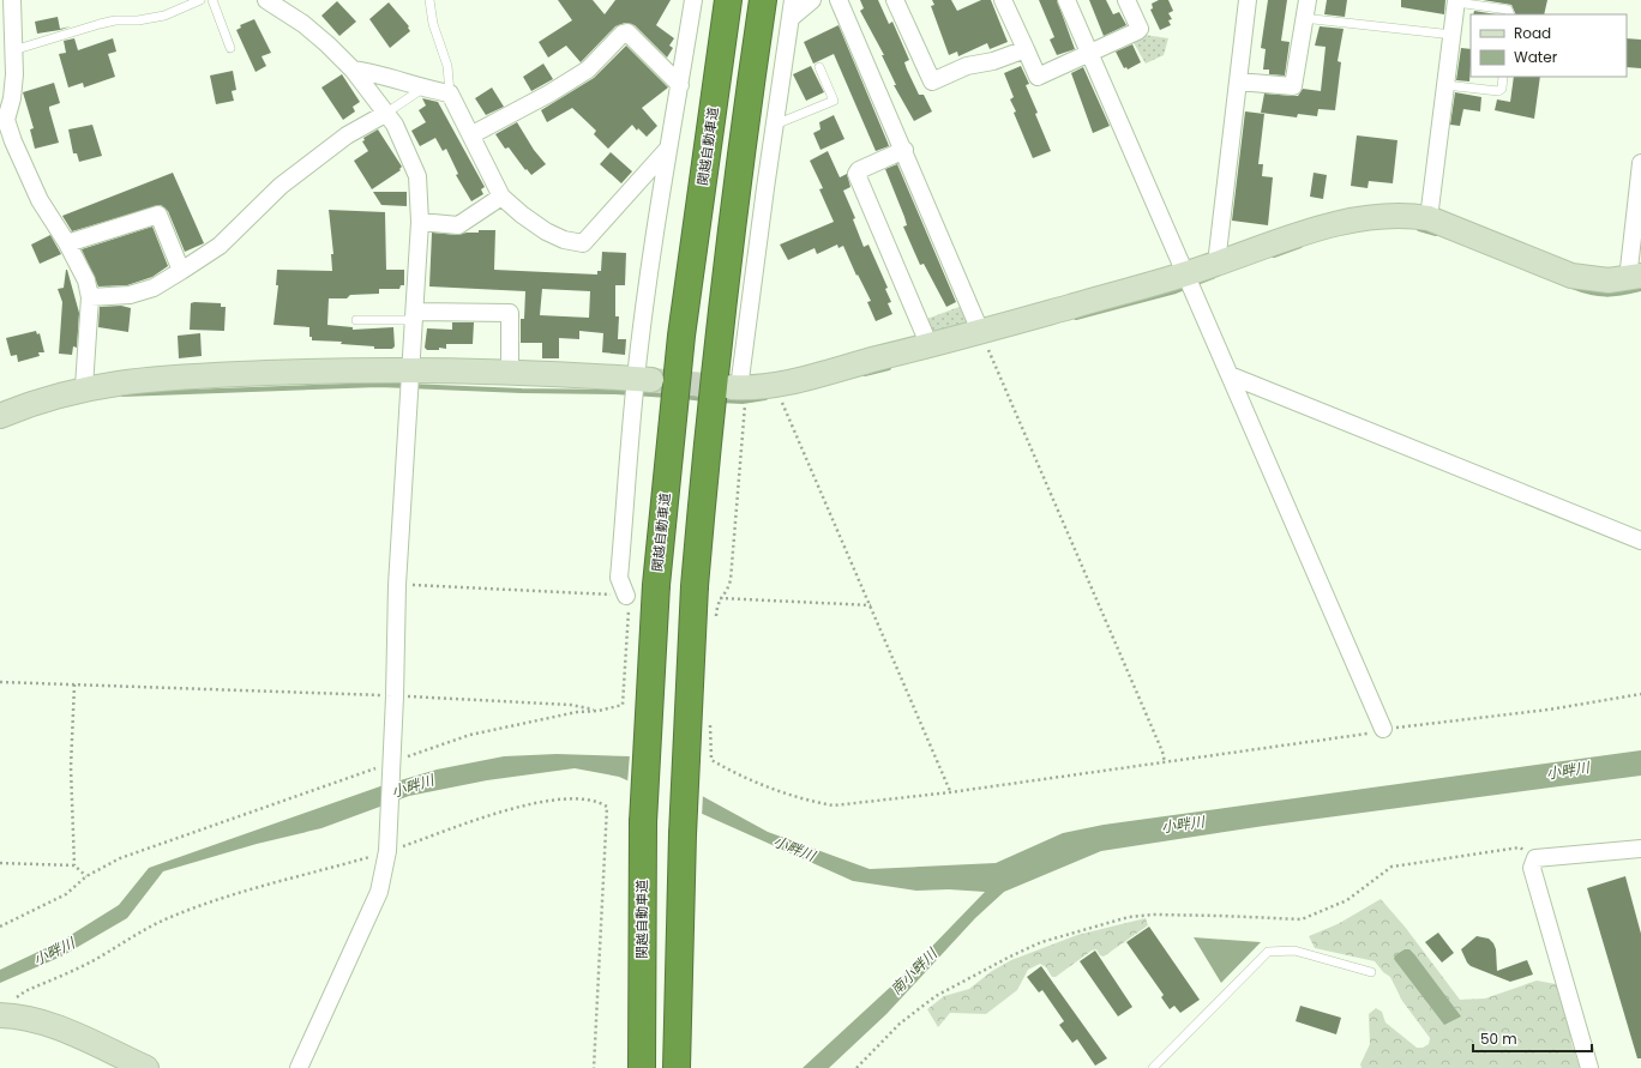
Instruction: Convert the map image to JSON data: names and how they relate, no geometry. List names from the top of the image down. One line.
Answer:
{"streets":{"highway":["関越自動車道"]},"water":["小畔川","南小畔川"],"legend":["Road","Water"],"scale_bar":"50 m"}
